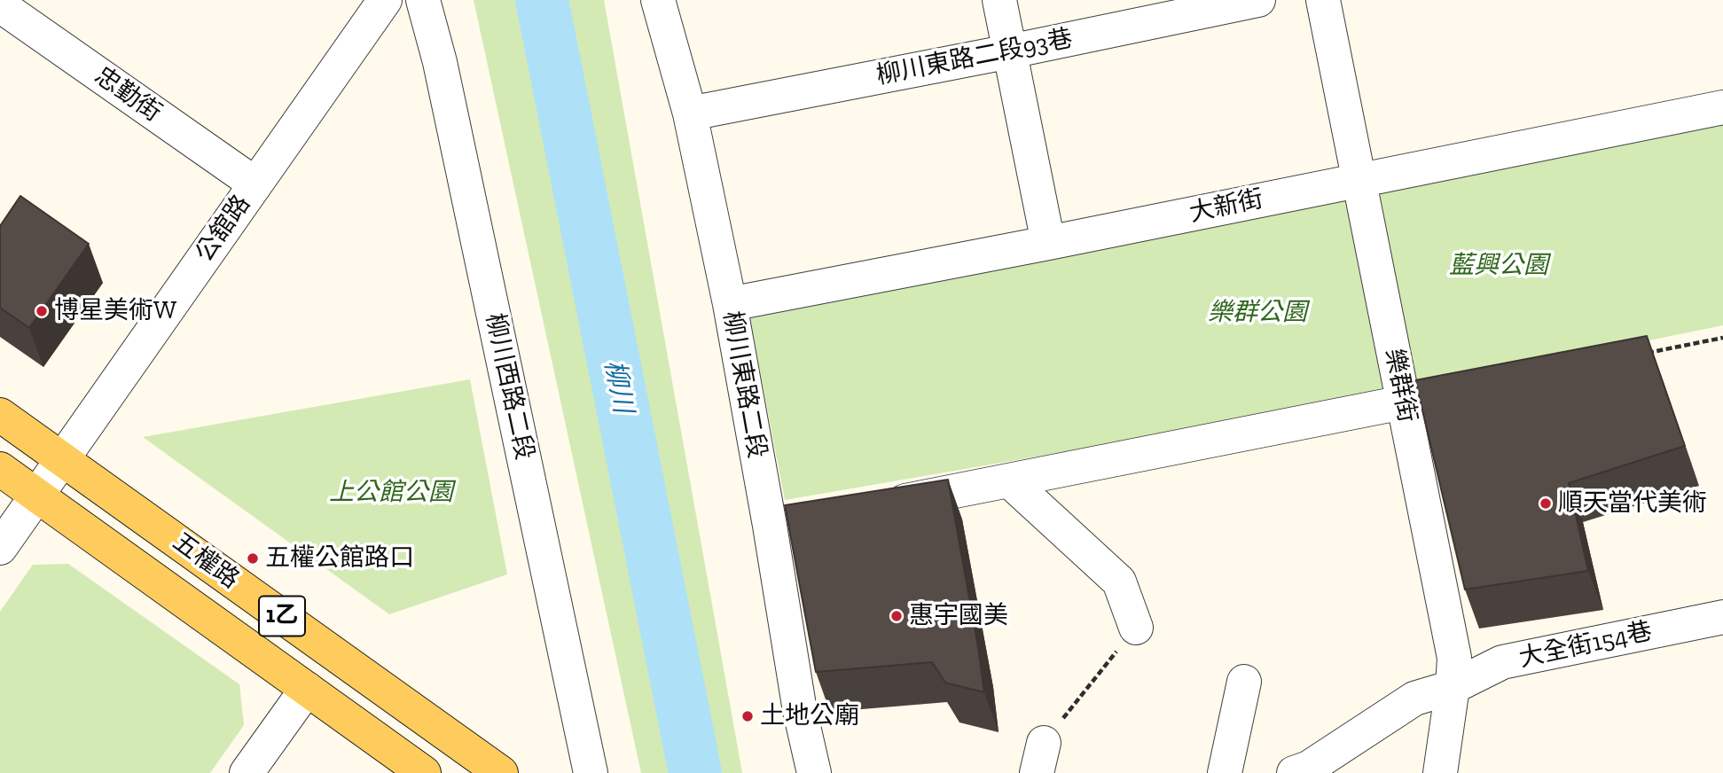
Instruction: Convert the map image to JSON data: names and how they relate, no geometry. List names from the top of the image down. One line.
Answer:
{"streets":{"main road":["五權路","1乙"],"street":["柳川東路二段93巷","忠勤街","大新街","公舘路","柳川東路二段","樂群街","柳川西路二段","大全街154巷"]},"crossings":[["柳川東路二段93巷","柳川東路二段"],["忠勤街","公舘路"],["大新街","柳川東路二段"],["大新街","樂群街"],["公舘路","五權路"],["樂群街","大全街154巷"]],"water":["柳川"],"parks":["藍興公園","樂群公園","上公館公園"],"places":["博星美術W","順天當代美術","五權公館路口","惠宇國美","土地公廟"]}
